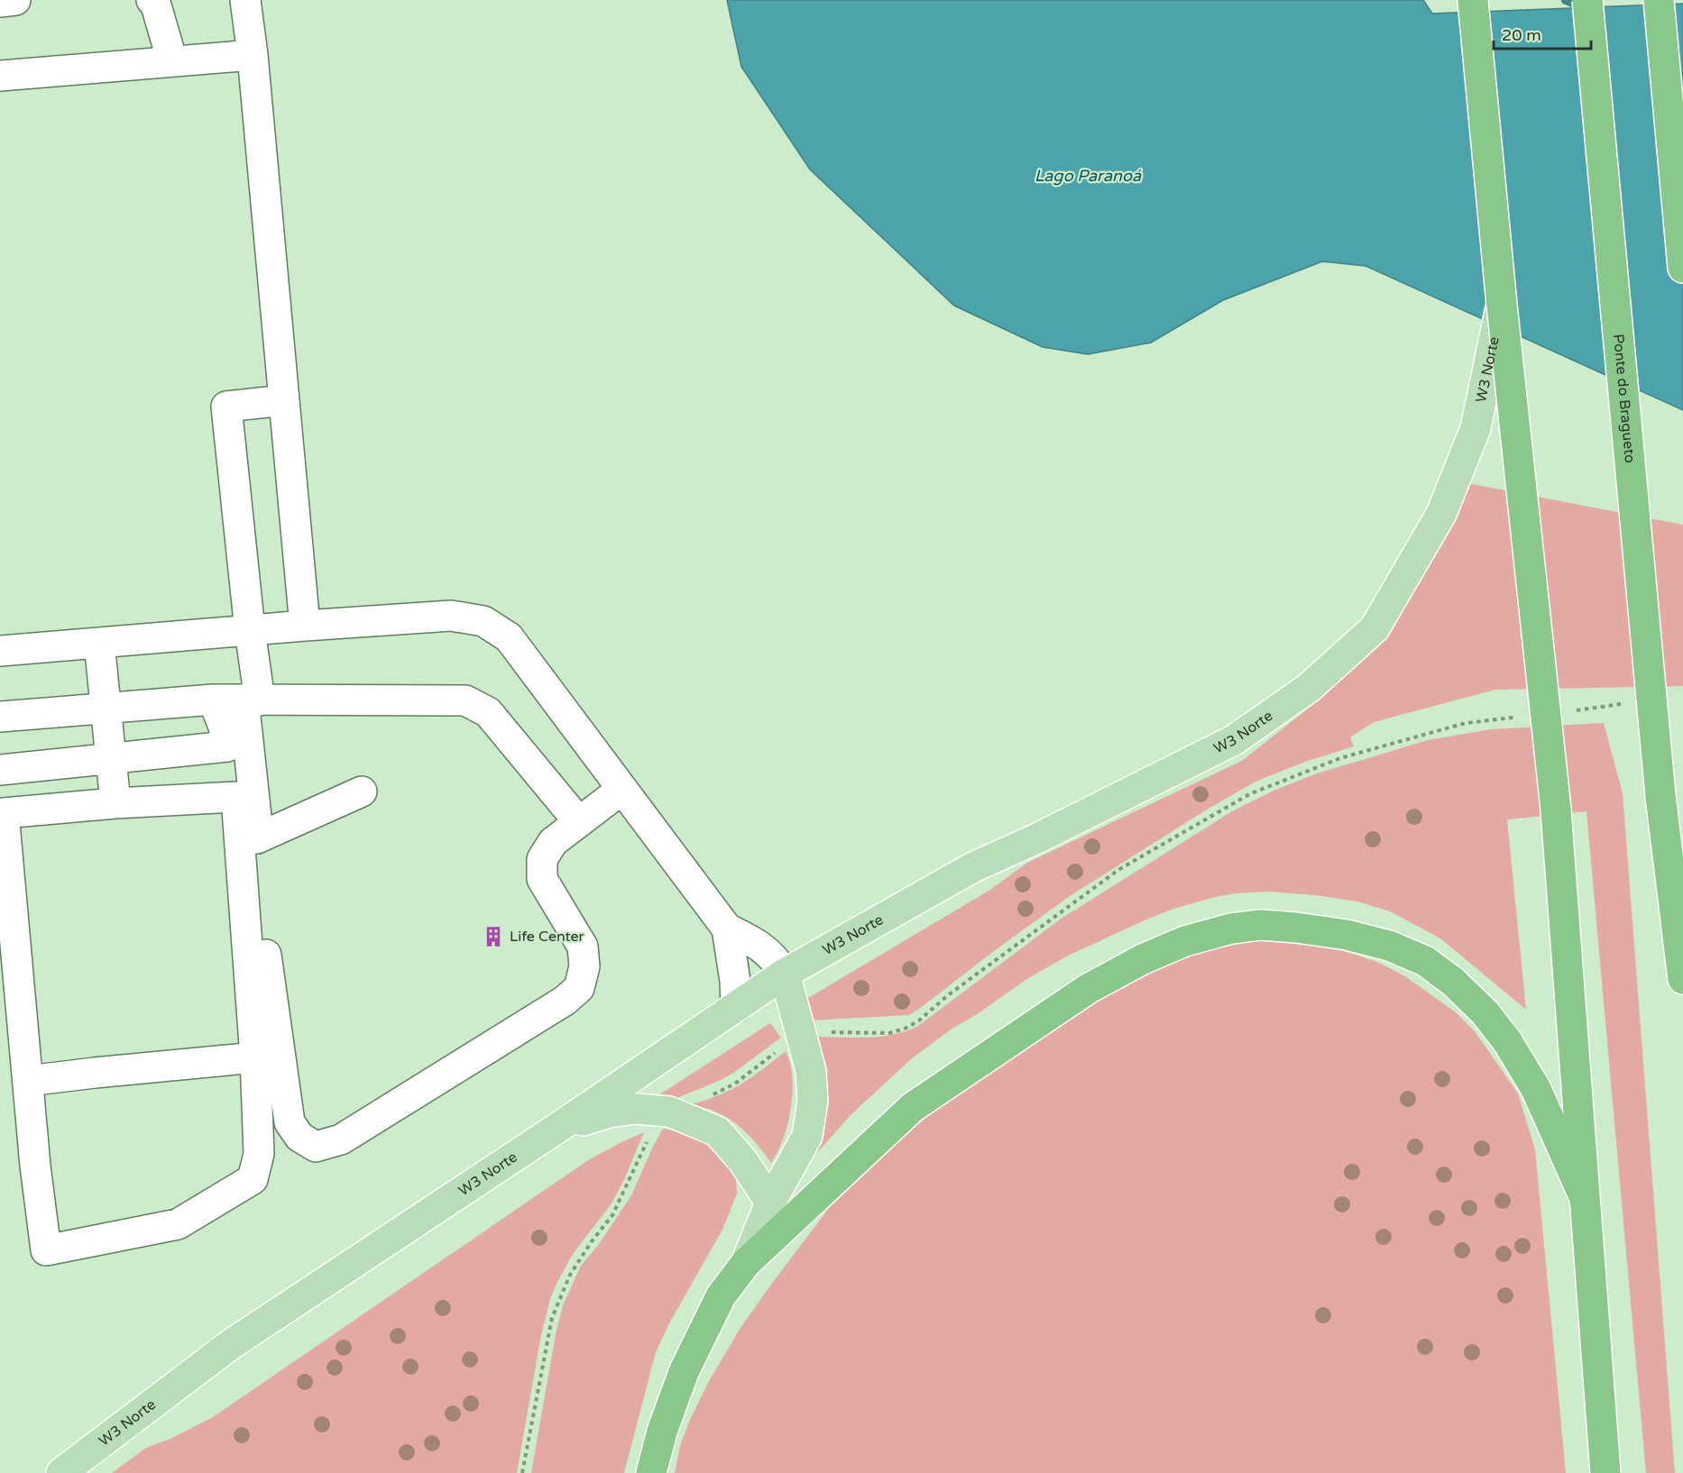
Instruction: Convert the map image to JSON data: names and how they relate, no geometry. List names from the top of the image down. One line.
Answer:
{"streets":{"highway":["Ponte do Bragueto"],"main road":["W3 Norte"]},"water":["Lago Paranoá"],"places":{"building":["Life Center"]},"scale_bar":"20 m"}
